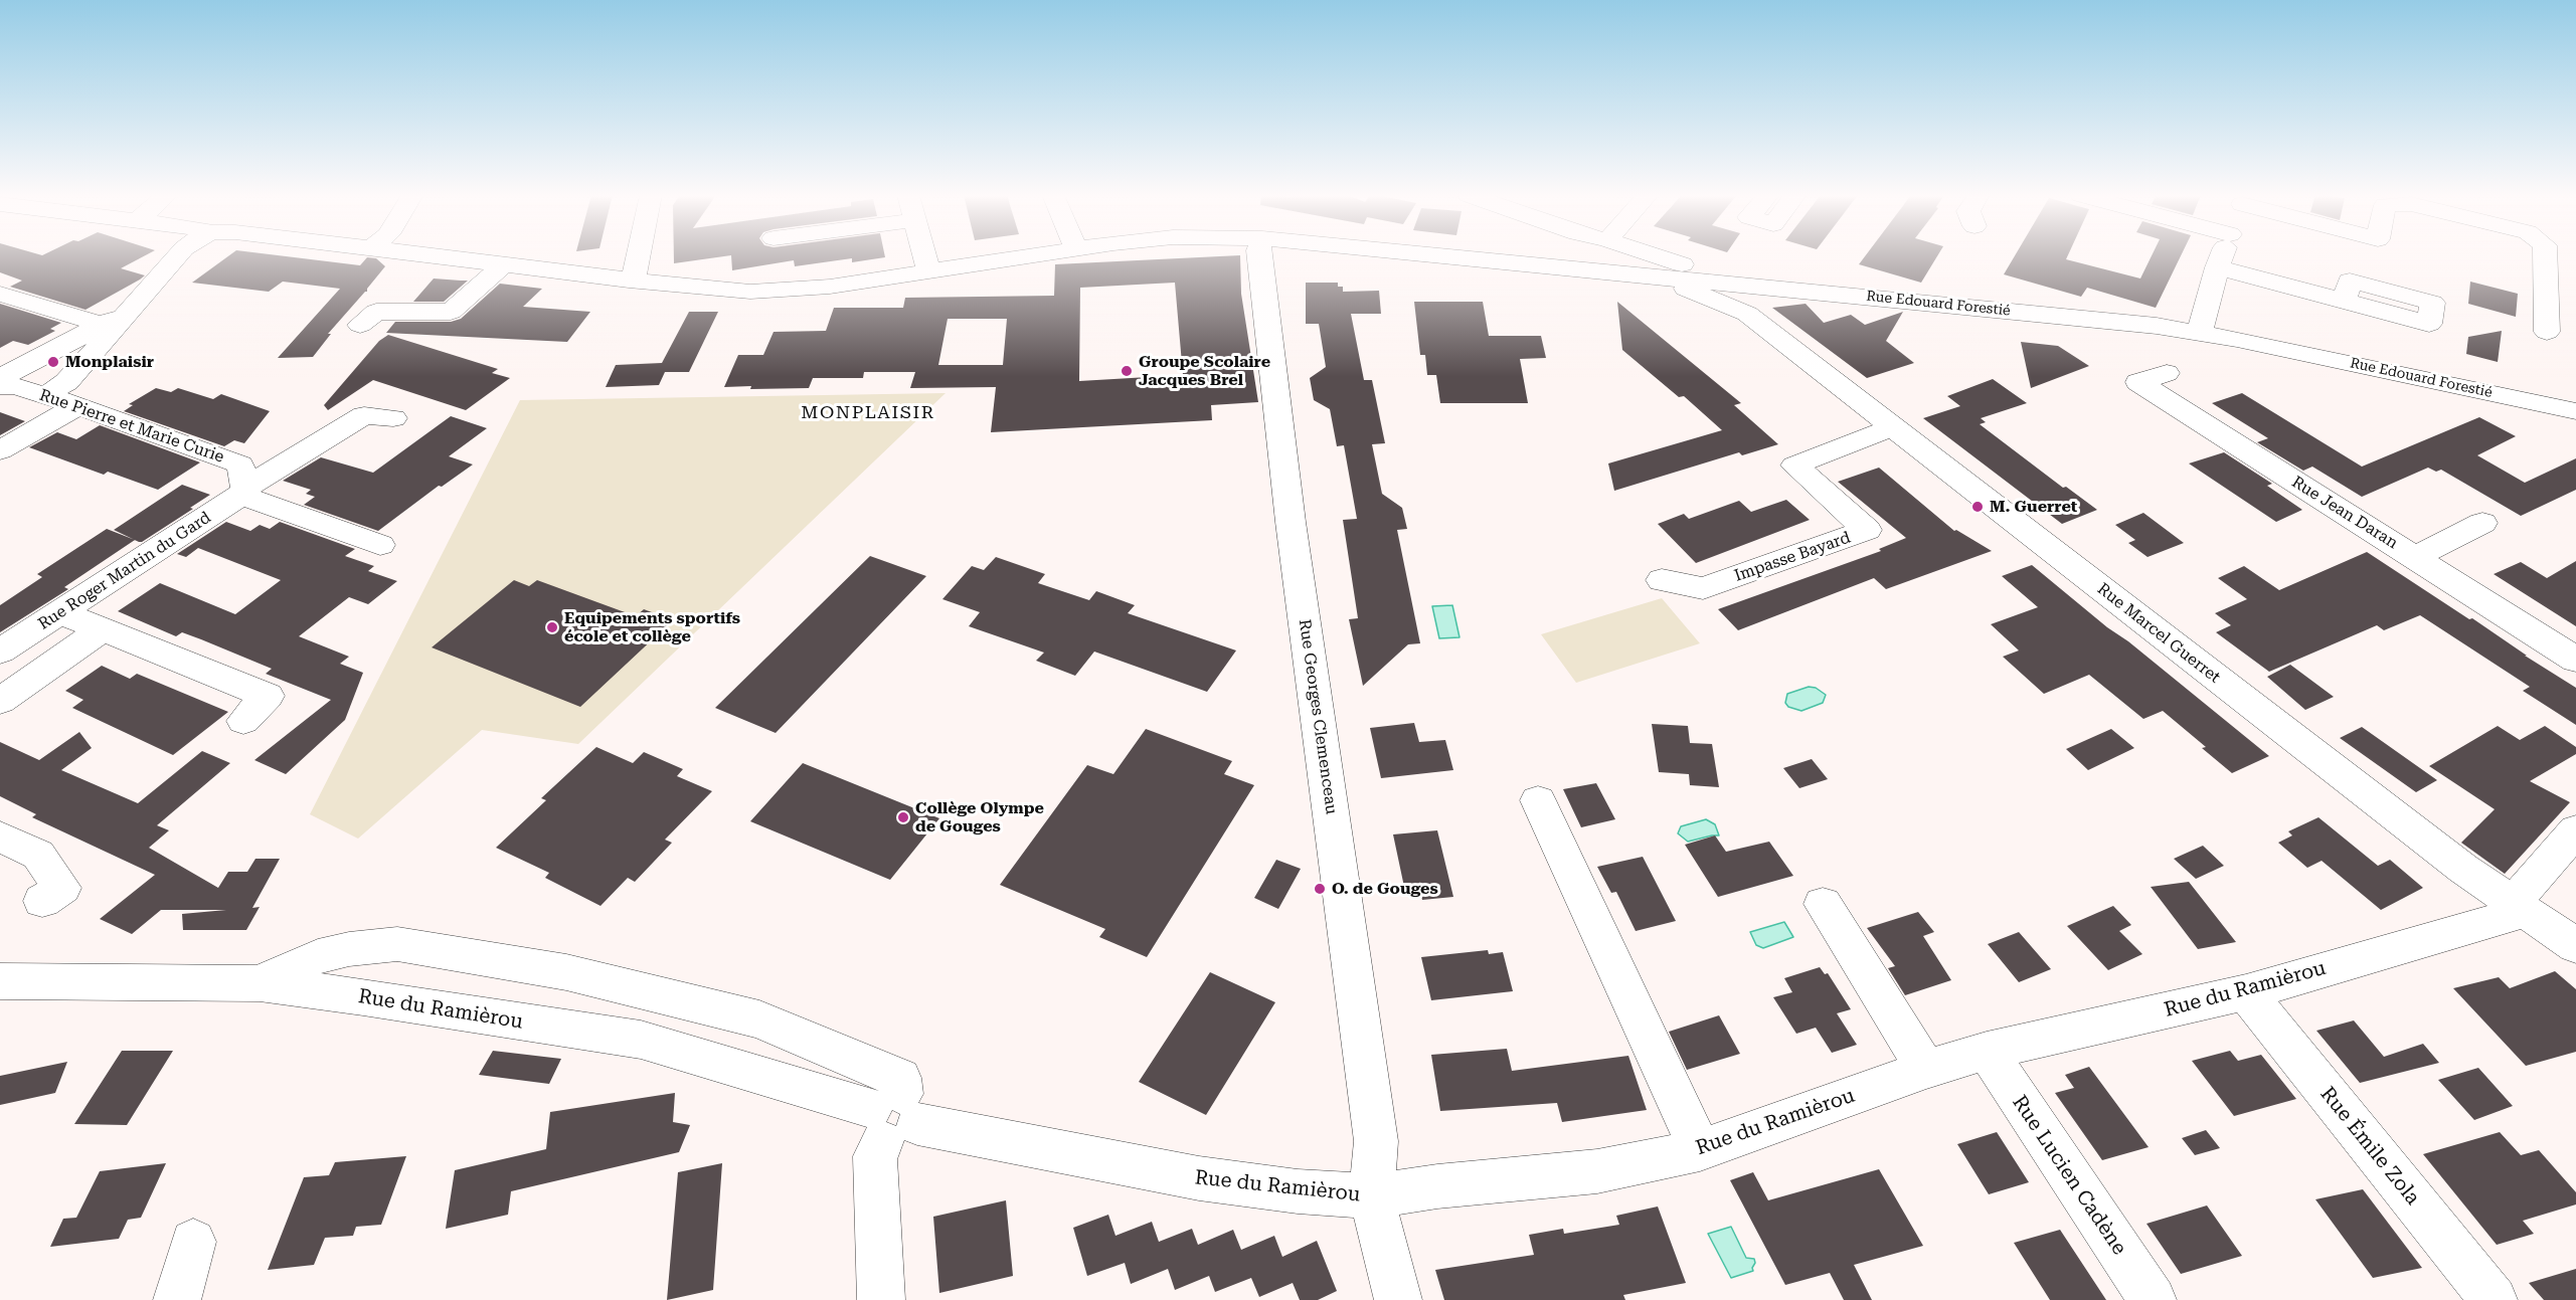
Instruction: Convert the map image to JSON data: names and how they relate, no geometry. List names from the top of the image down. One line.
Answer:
{"streets":{"street":["Rue Edouard Forestié","Rue Pierre et Marie Curie","Rue Jean Daran","Impasse Bayard","Rue Roger Martin du Gard","Rue Marcel Guerret","Rue Georges Clemenceau","Rue du Ramièrou","Rue Émile Zola","Rue Lucien Cadène"]},"crossings":[["Rue Edouard Forestié","Rue Marcel Guerret"],["Rue Pierre et Marie Curie","Rue Roger Martin du Gard"],["Impasse Bayard","Rue Marcel Guerret"],["Rue Marcel Guerret","Rue du Ramièrou"],["Rue Georges Clemenceau","Rue du Ramièrou"],["Rue du Ramièrou","Rue Émile Zola"],["Rue du Ramièrou","Rue Lucien Cadène"]],"districts":["MONPLAISIR"],"places":["Monplaisir","Groupe Scolaire Jacques Brel","M. Guerret","Equipements sportifs école et collège","Collège Olympe de Gouges","O. de Gouges"]}
